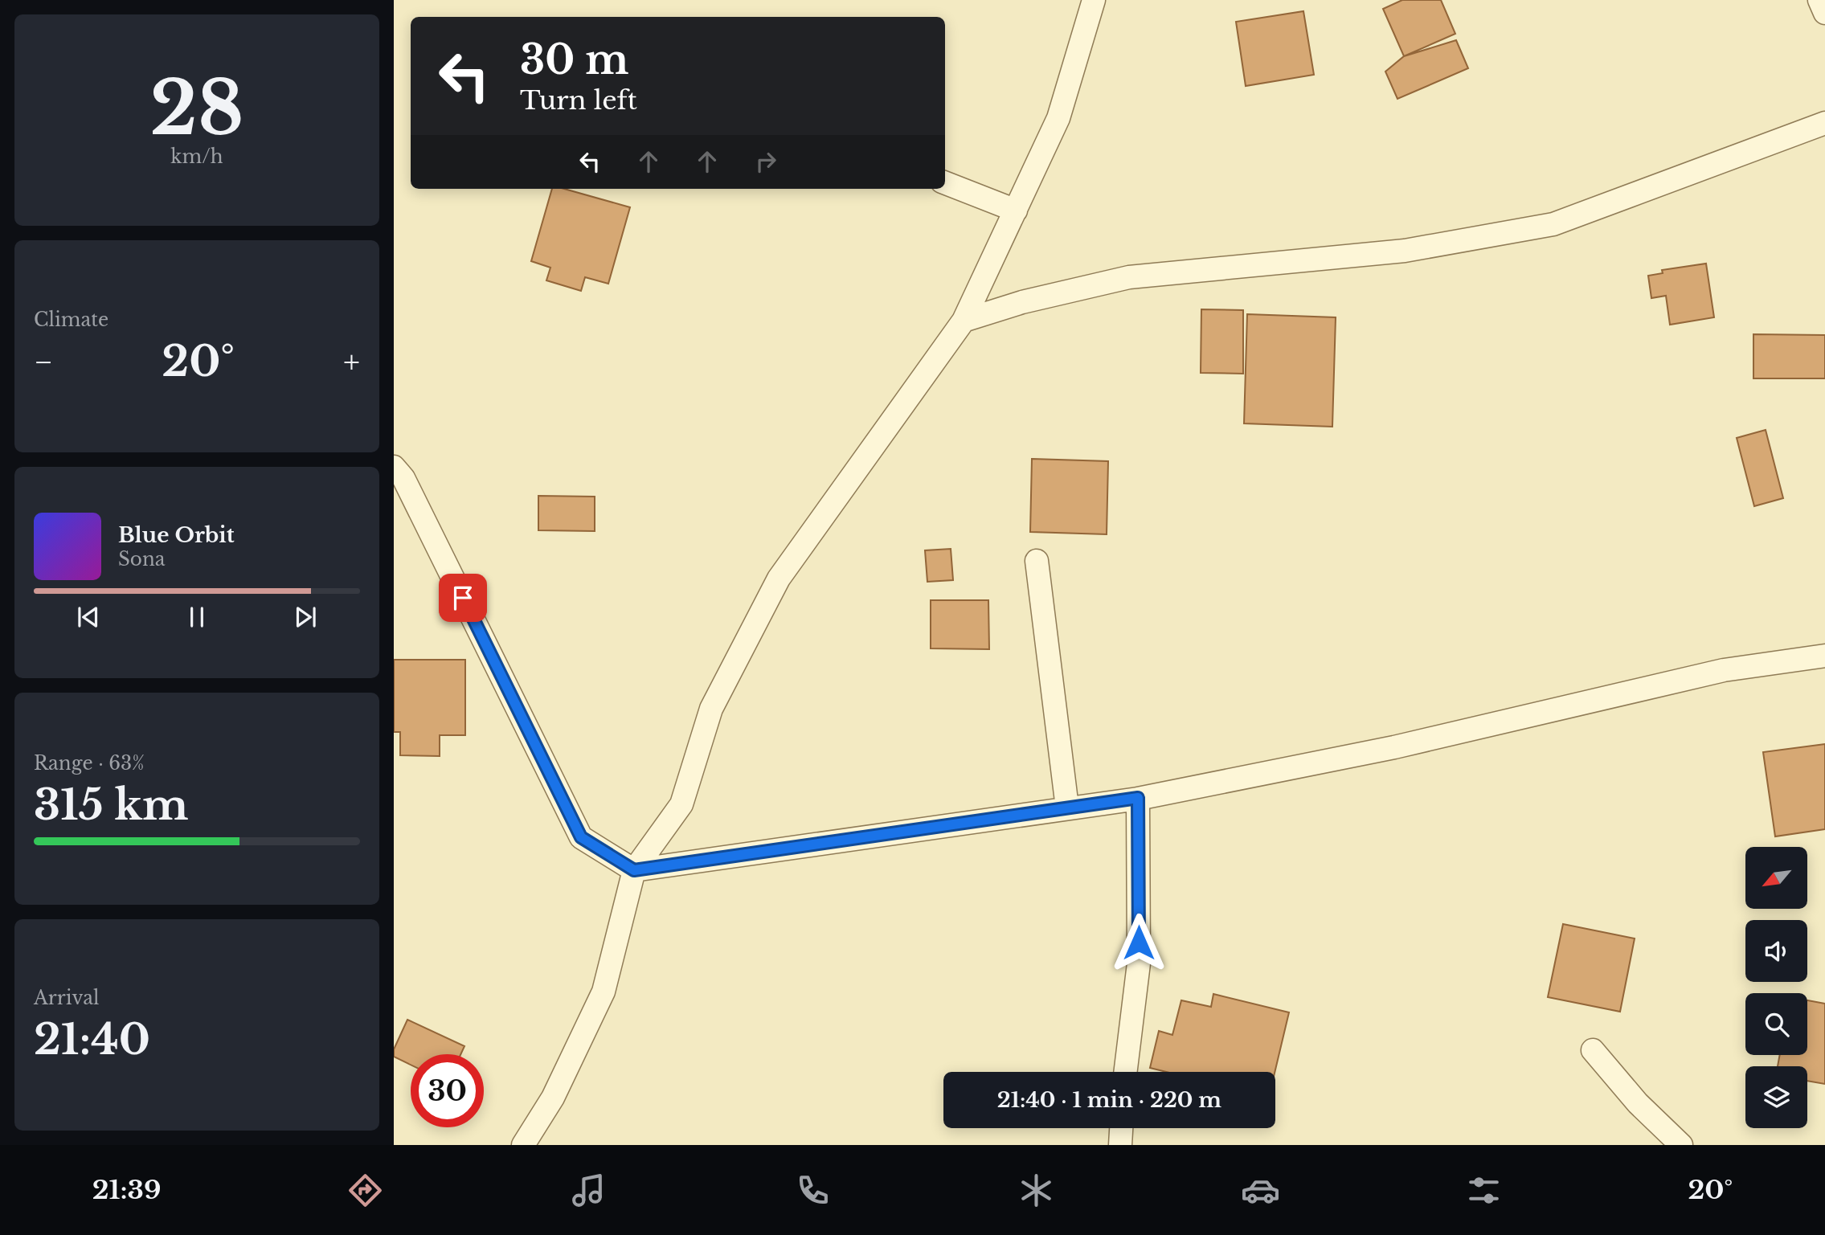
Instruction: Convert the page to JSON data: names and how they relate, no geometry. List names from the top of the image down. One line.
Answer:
{"north":"bottom left","page":{"tile":[["28","km/h"],"Climate",["Range · 63%","315 km"],["Arrival","21:40"]],"turn":["30 m","Turn left"],"heat":["−","20°","+"],"song":["Blue Orbit","Sona"],"limit":"30","trip":"21:40 · 1 min · 220 m","tabs":["21:39","20°"]}}
